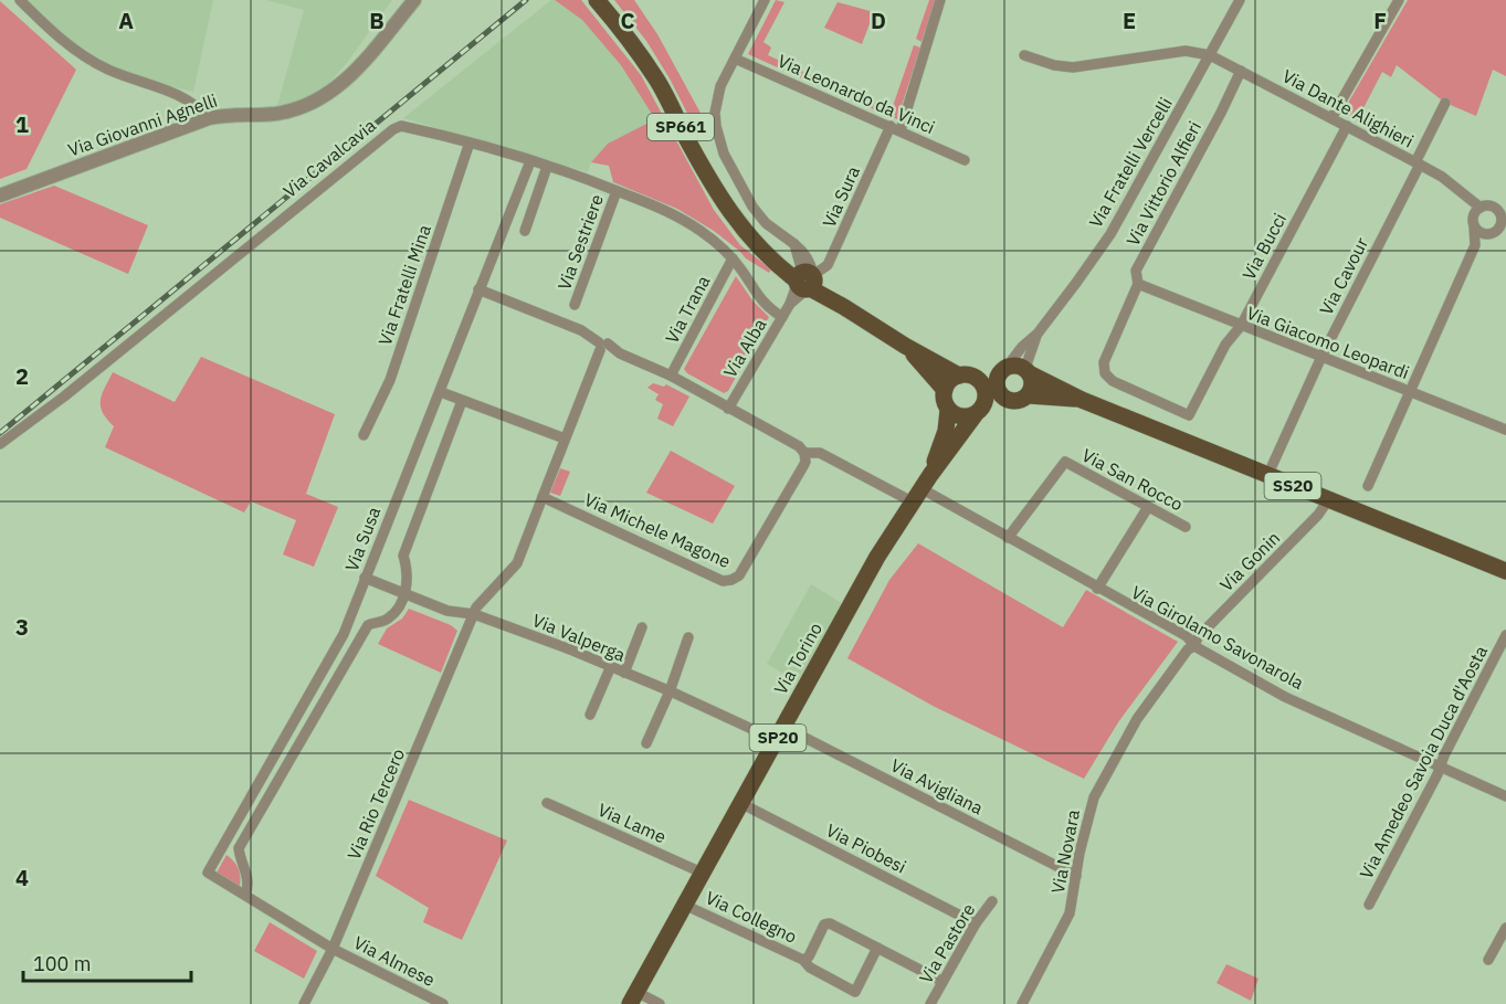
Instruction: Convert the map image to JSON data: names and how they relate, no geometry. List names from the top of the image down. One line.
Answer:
{"streets":{"main road":["SP661","SS20","Via Torino","SP20"],"street":["Via Leonardo da Vinci","Via Dante Alighieri","Via Giovanni Agnelli","Via Cavalcavia","Via Fratelli Vercelli","Via Vittorio Alfieri","Via Sura","Via Sestriere","Via Bucci","Via Cavour","Via Fratelli Mina","Via Trana","Via Giacomo Leopardi","Via Alba","Via San Rocco","Via Michele Magone","Via Susa","Via Gonin","Via Valperga","Via Girolamo Savonarola","Via Amedeo Savoia Duca d'Aosta","Via Avigliana","Via Rio Tercero","Via Lame","Via Piobesi","Via Novara","Via Collegno","Via Pastore","Via Almese"]},"crossings":[["Via Leonardo da Vinci","Via Sura"],["Via Dante Alighieri","Via Fratelli Vercelli"],["Via Dante Alighieri","Via Vittorio Alfieri"],["Via Dante Alighieri","Via Bucci"],["Via Dante Alighieri","Via Cavour"],["SP661","Via Sura"],["SP661","Via Alba"],["Via Cavalcavia","Via Sestriere"],["Via Cavalcavia","Via Fratelli Mina"],["Via Cavalcavia","Via Trana"],["Via Cavalcavia","Via Alba"],["Via Cavalcavia","Via Susa"],["Via Fratelli Vercelli","SS20"],["Via Vittorio Alfieri","Via Bucci"],["Via Vittorio Alfieri","Via Giacomo Leopardi"],["Via Sura","Via Alba"],["Via Bucci","Via Giacomo Leopardi"],["Via Cavour","Via Giacomo Leopardi"],["Via Cavour","SS20"],["Via San Rocco","Via Girolamo Savonarola"],["SS20","Via Gonin"],["Via Susa","Via Valperga"],["Via Susa","Via Rio Tercero"],["Via Susa","Via Almese"],["Via Gonin","Via Girolamo Savonarola"],["Via Gonin","Via Novara"],["Via Valperga","Via Torino"],["Via Valperga","Via Avigliana"],["Via Valperga","Via Rio Tercero"],["Via Girolamo Savonarola","Via Torino"],["Via Girolamo Savonarola","Via Amedeo Savoia Duca d'Aosta"],["Via Girolamo Savonarola","Via Novara"],["Via Torino","Via Avigliana"],["Via Torino","Via Lame"],["Via Torino","Via Piobesi"],["Via Torino","Via Collegno"],["Via Avigliana","Via Novara"],["Via Rio Tercero","Via Almese"],["Via Piobesi","Via Pastore"]],"scale_bar":"100 m","grid":{"columns":["A","B","C","D","E","F"],"rows":["1","2","3","4"]}}
